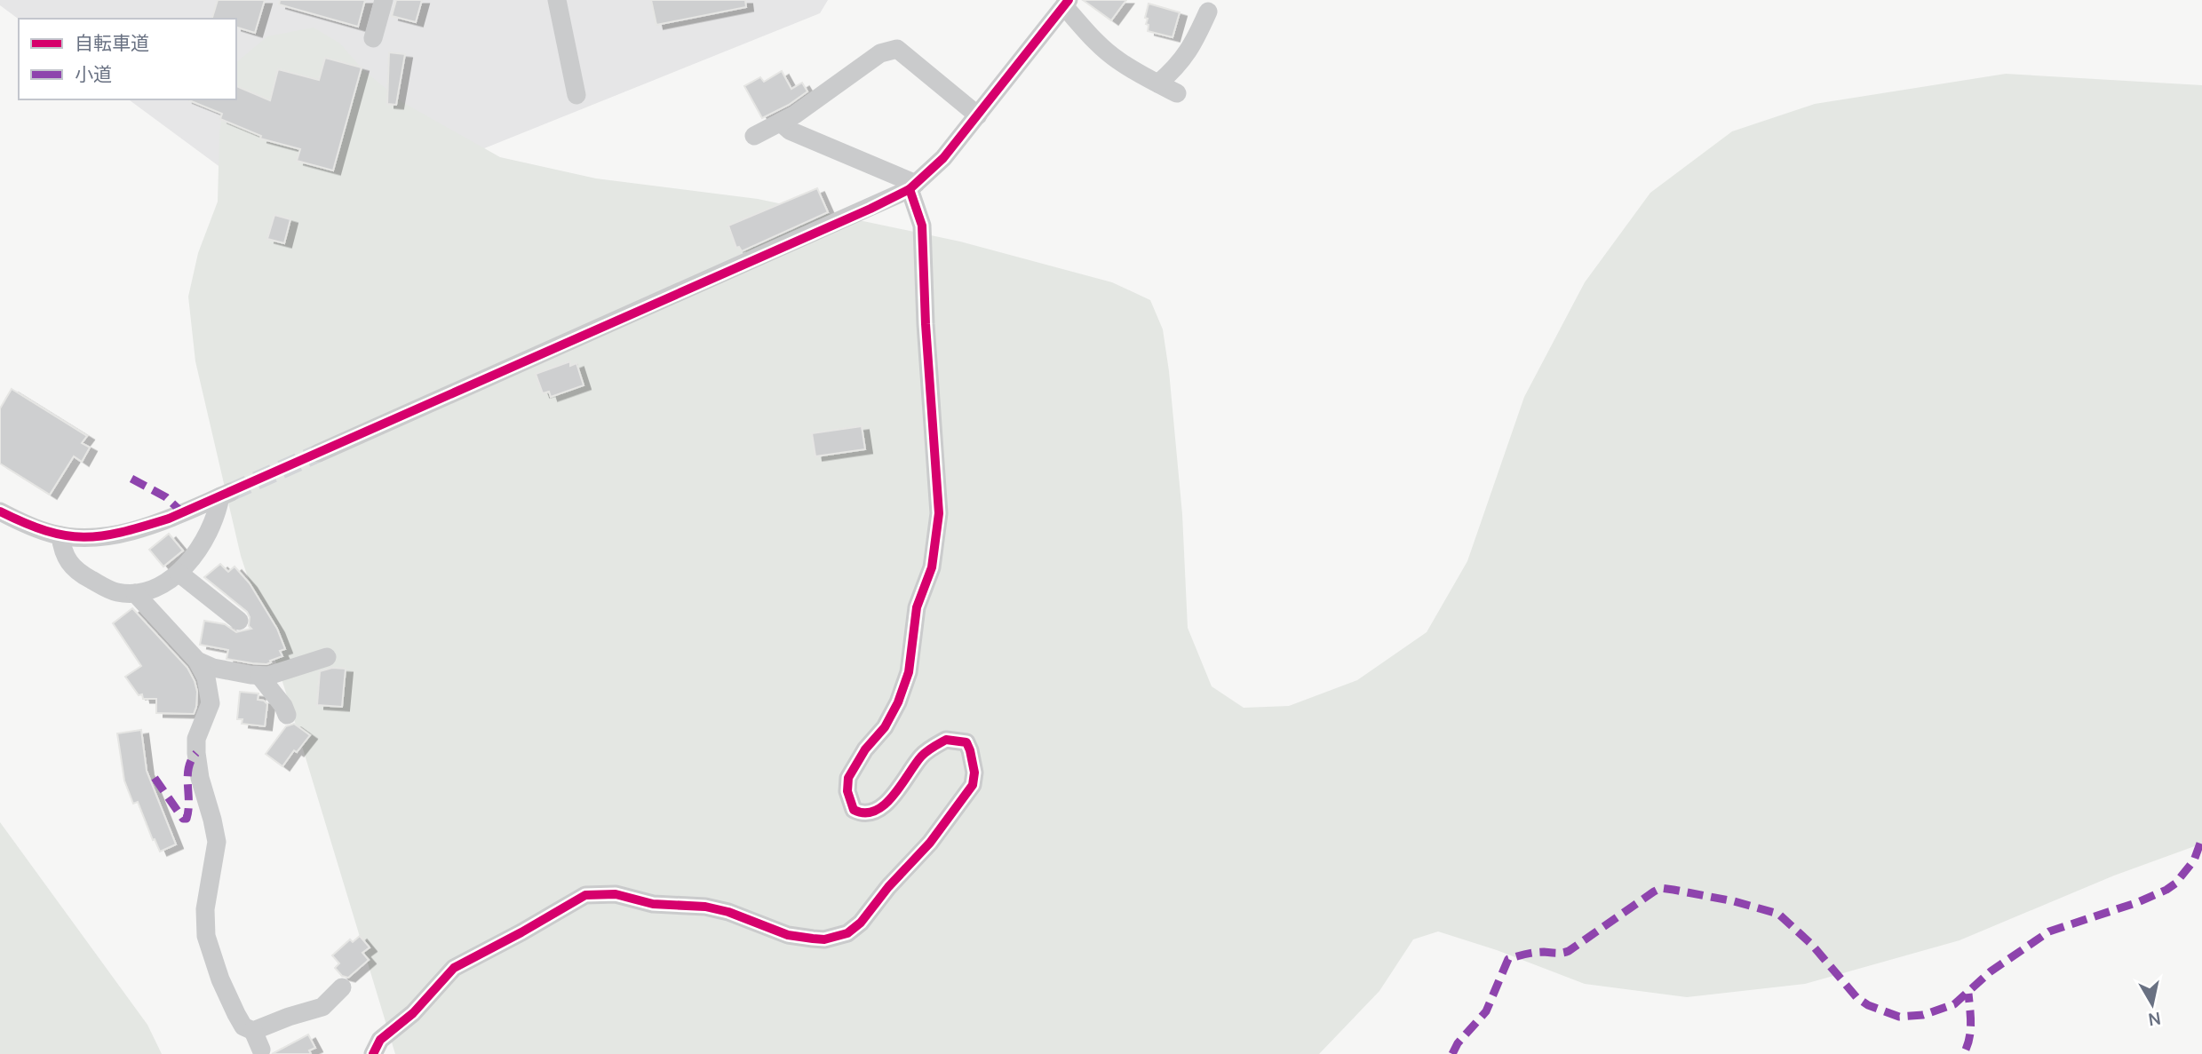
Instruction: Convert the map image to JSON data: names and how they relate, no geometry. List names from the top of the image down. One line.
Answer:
{"legend":["自転車道","小道"],"north":"bottom"}
